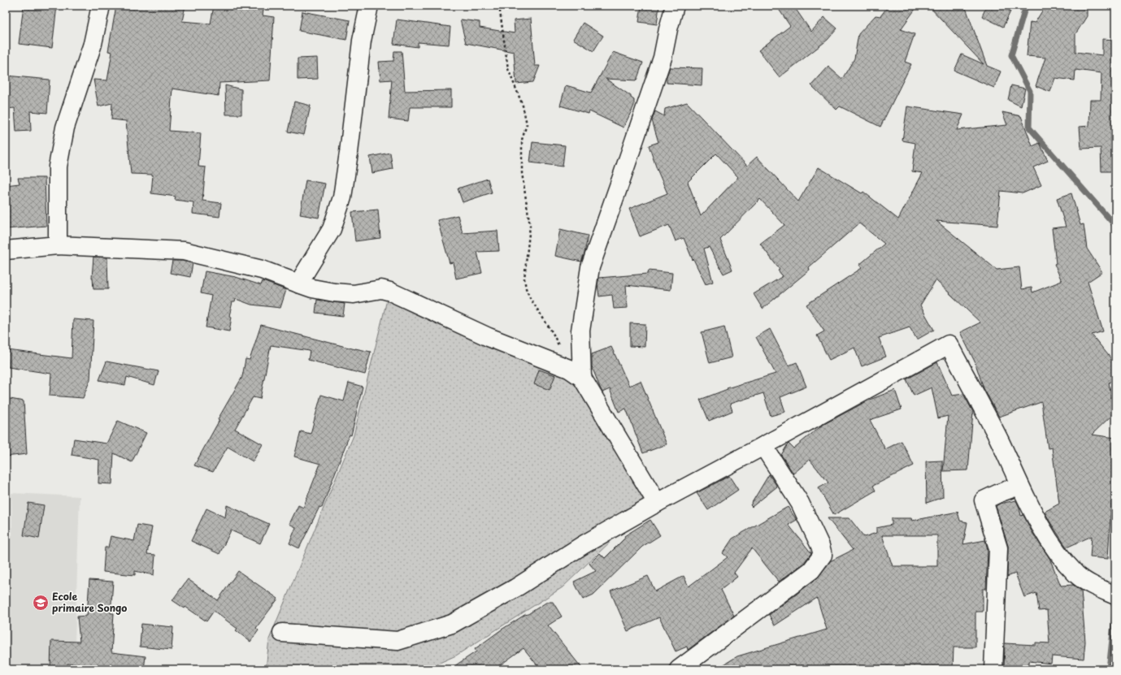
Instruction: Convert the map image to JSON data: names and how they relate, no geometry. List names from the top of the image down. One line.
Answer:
{"places":{"school or university":["Ecole primaire Songo"]}}
